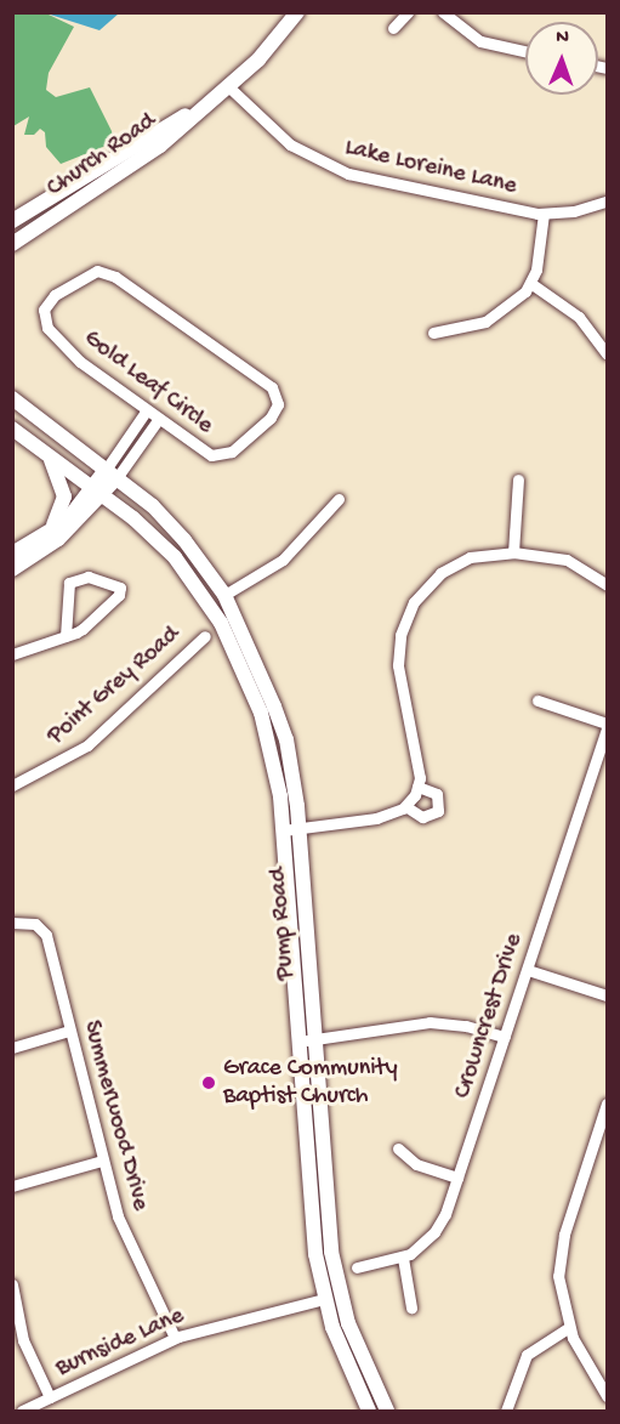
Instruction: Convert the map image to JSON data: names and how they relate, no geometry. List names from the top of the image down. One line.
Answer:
{"streets":{"main road":["Church Road","Pump Road"],"street":["Lake Loreine Lane","Gold Leaf Circle","Point Grey Road","Crowncrest Drive","Summerwood Drive","Burnside Lane"]},"crossings":[["Church Road","Lake Loreine Lane"],["Pump Road","Burnside Lane"],["Summerwood Drive","Burnside Lane"]],"places":["Grace Community Baptist Church"],"north":"top"}
